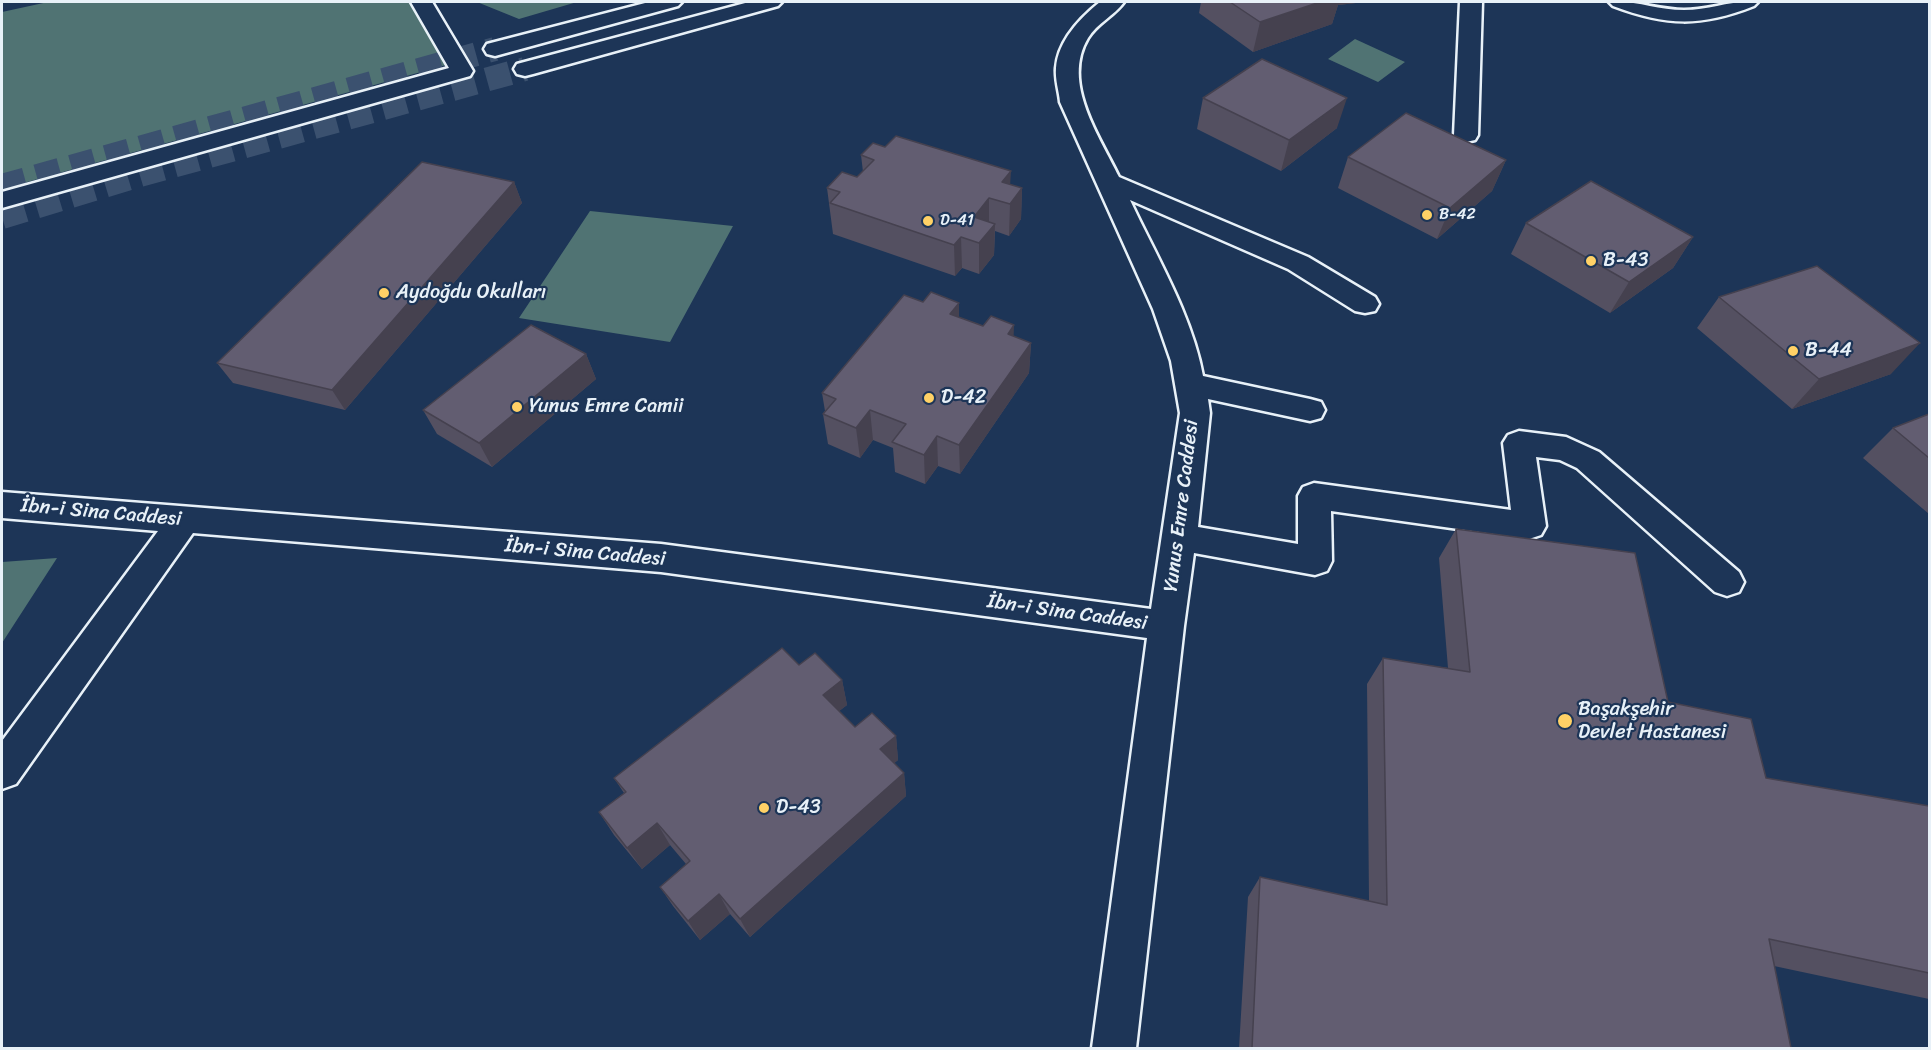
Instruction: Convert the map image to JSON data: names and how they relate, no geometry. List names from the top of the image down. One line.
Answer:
{"streets":{"street":["Yunus Emre Caddesi","İbn-i Sina Caddesi"]},"crossings":[["Yunus Emre Caddesi","İbn-i Sina Caddesi"]],"places":["B-42","D-41","B-43","Aydoğdu Okulları","B-44","D-42","Yunus Emre Camii","Başakşehir Devlet Hastanesi","D-43"]}
